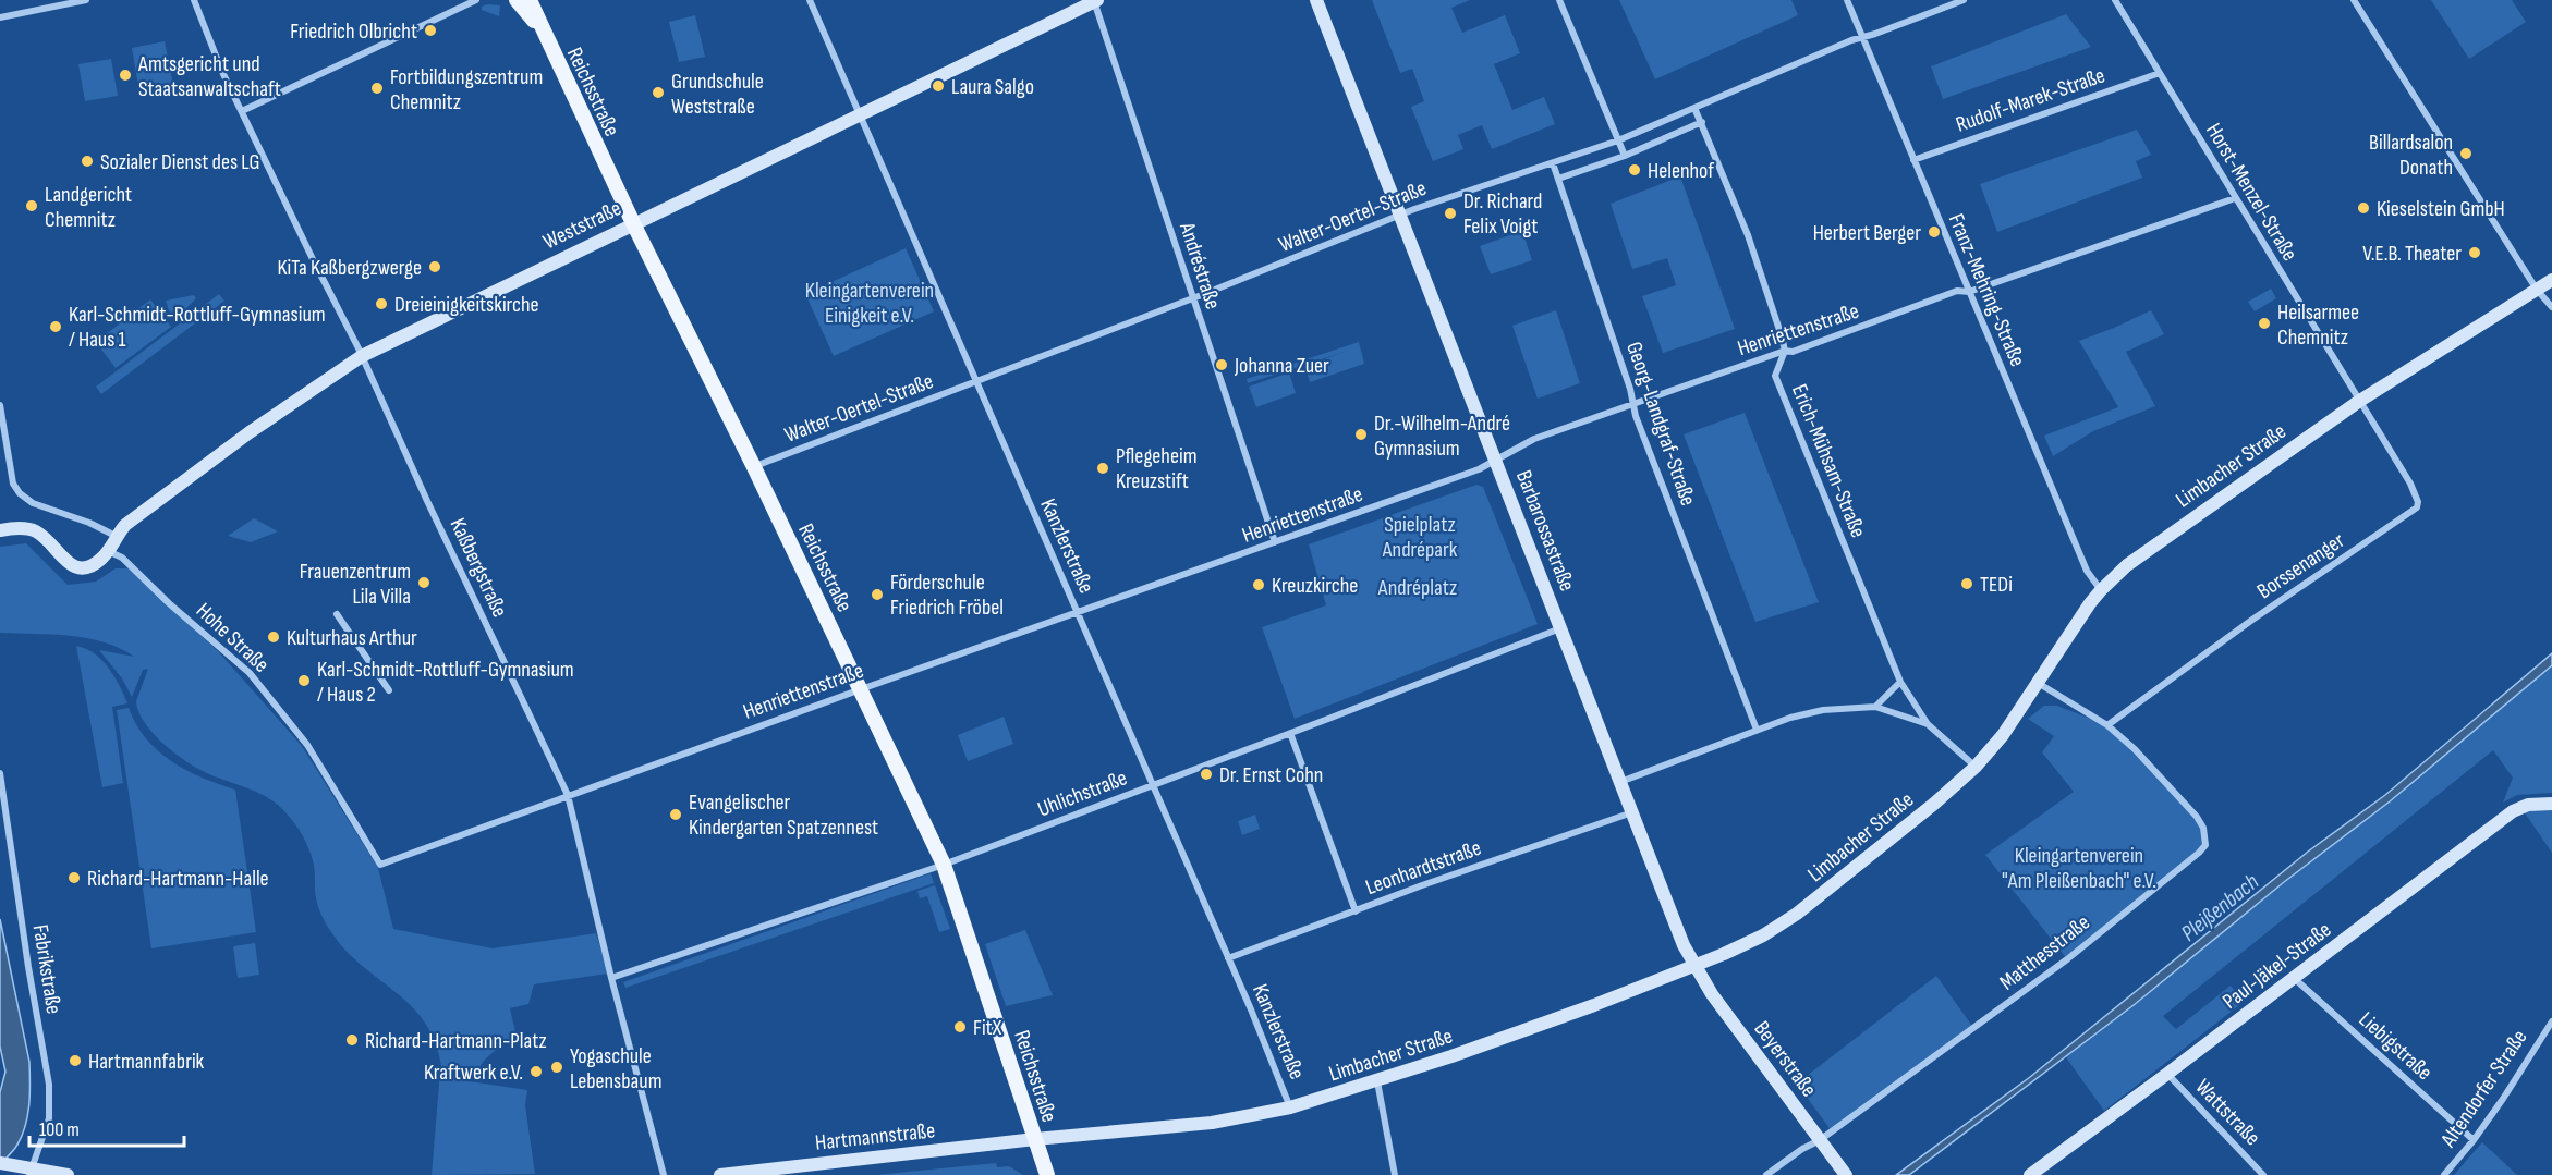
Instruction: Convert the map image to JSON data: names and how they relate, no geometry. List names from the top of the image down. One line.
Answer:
{"streets":{"main road":["Reichsstraße"],"street":["Rudolf-Marek-Straße","Horst-Menzel-Straße","Walter-Oertel-Straße","Weststraße","Andréstraße","Franz-Mehring-Straße","Henriettenstraße","Georg-Landgraf-Straße","Erich-Mühsam-Straße","Limbacher Straße","Barbarossastraße","Kanzlerstraße","Borssenanger","Kaßbergstraße","Hohe Straße","Uhlichstraße","Leonhardtstraße","Matthesstraße","Paul-Jäkel-Straße","Fabrikstraße","Liebigstraße","Beyerstraße","Altendorfer Straße","Wattstraße","Hartmannstraße"]},"crossings":[["Reichsstraße","Walter-Oertel-Straße"],["Reichsstraße","Weststraße"],["Reichsstraße","Henriettenstraße"],["Reichsstraße","Limbacher Straße"],["Reichsstraße","Uhlichstraße"],["Reichsstraße","Hartmannstraße"],["Rudolf-Marek-Straße","Horst-Menzel-Straße"],["Rudolf-Marek-Straße","Franz-Mehring-Straße"],["Horst-Menzel-Straße","Henriettenstraße"],["Horst-Menzel-Straße","Limbacher Straße"],["Horst-Menzel-Straße","Borssenanger"],["Walter-Oertel-Straße","Andréstraße"],["Walter-Oertel-Straße","Franz-Mehring-Straße"],["Walter-Oertel-Straße","Georg-Landgraf-Straße"],["Walter-Oertel-Straße","Barbarossastraße"],["Walter-Oertel-Straße","Kanzlerstraße"],["Weststraße","Andréstraße"],["Weststraße","Kanzlerstraße"],["Weststraße","Kaßbergstraße"],["Andréstraße","Henriettenstraße"],["Franz-Mehring-Straße","Henriettenstraße"],["Franz-Mehring-Straße","Limbacher Straße"],["Henriettenstraße","Georg-Landgraf-Straße"],["Henriettenstraße","Erich-Mühsam-Straße"],["Henriettenstraße","Barbarossastraße"],["Henriettenstraße","Kanzlerstraße"],["Henriettenstraße","Kaßbergstraße"],["Henriettenstraße","Hohe Straße"],["Erich-Mühsam-Straße","Limbacher Straße"],["Limbacher Straße","Barbarossastraße"],["Limbacher Straße","Kanzlerstraße"],["Limbacher Straße","Borssenanger"],["Limbacher Straße","Matthesstraße"],["Limbacher Straße","Beyerstraße"],["Limbacher Straße","Hartmannstraße"],["Barbarossastraße","Uhlichstraße"],["Barbarossastraße","Leonhardtstraße"],["Barbarossastraße","Beyerstraße"],["Kanzlerstraße","Uhlichstraße"],["Kanzlerstraße","Leonhardtstraße"],["Borssenanger","Matthesstraße"],["Kaßbergstraße","Uhlichstraße"],["Matthesstraße","Beyerstraße"],["Paul-Jäkel-Straße","Liebigstraße"],["Paul-Jäkel-Straße","Wattstraße"],["Liebigstraße","Altendorfer Straße"]],"water":["Pleißenbach"],"parks":["Kleingartenverein Einigkeit e.V.","Spielplatz Andrépark","Andréplatz","Kleingartenverein \"Am Pleißenbach\" e.V."],"places":["Friedrich Olbricht","Amtsgericht und Staatsanwaltschaft","Laura Salgo","Fortbildungszentrum Chemnitz","Grundschule Weststraße","Billardsalon Donath","Sozialer Dienst des LG","Helenhof","Landgericht Chemnitz","Kieselstein GmbH","Dr. Richard Felix Voigt","Herbert Berger","V.E.B. Theater","KiTa Kaßbergzwerge","Dreieinigkeitskirche","Heilsarmee Chemnitz","Karl-Schmidt-Rottluff-Gymnasium / Haus 1","Johanna Zuer","Dr.-Wilhelm-André Gymnasium","Pflegeheim Kreuzstift","Frauenzentrum Lila Villa","TEDi","Kreuzkirche","Förderschule Friedrich Fröbel","Kulturhaus Arthur","Karl-Schmidt-Rottluff-Gymnasium / Haus 2","Dr. Ernst Cohn","Evangelischer Kindergarten Spatzennest","Richard-Hartmann-Halle","FitX","Richard-Hartmann-Platz","Hartmannfabrik","Yogaschule Lebensbaum","Kraftwerk e.V."],"scale_bar":"100 m"}
